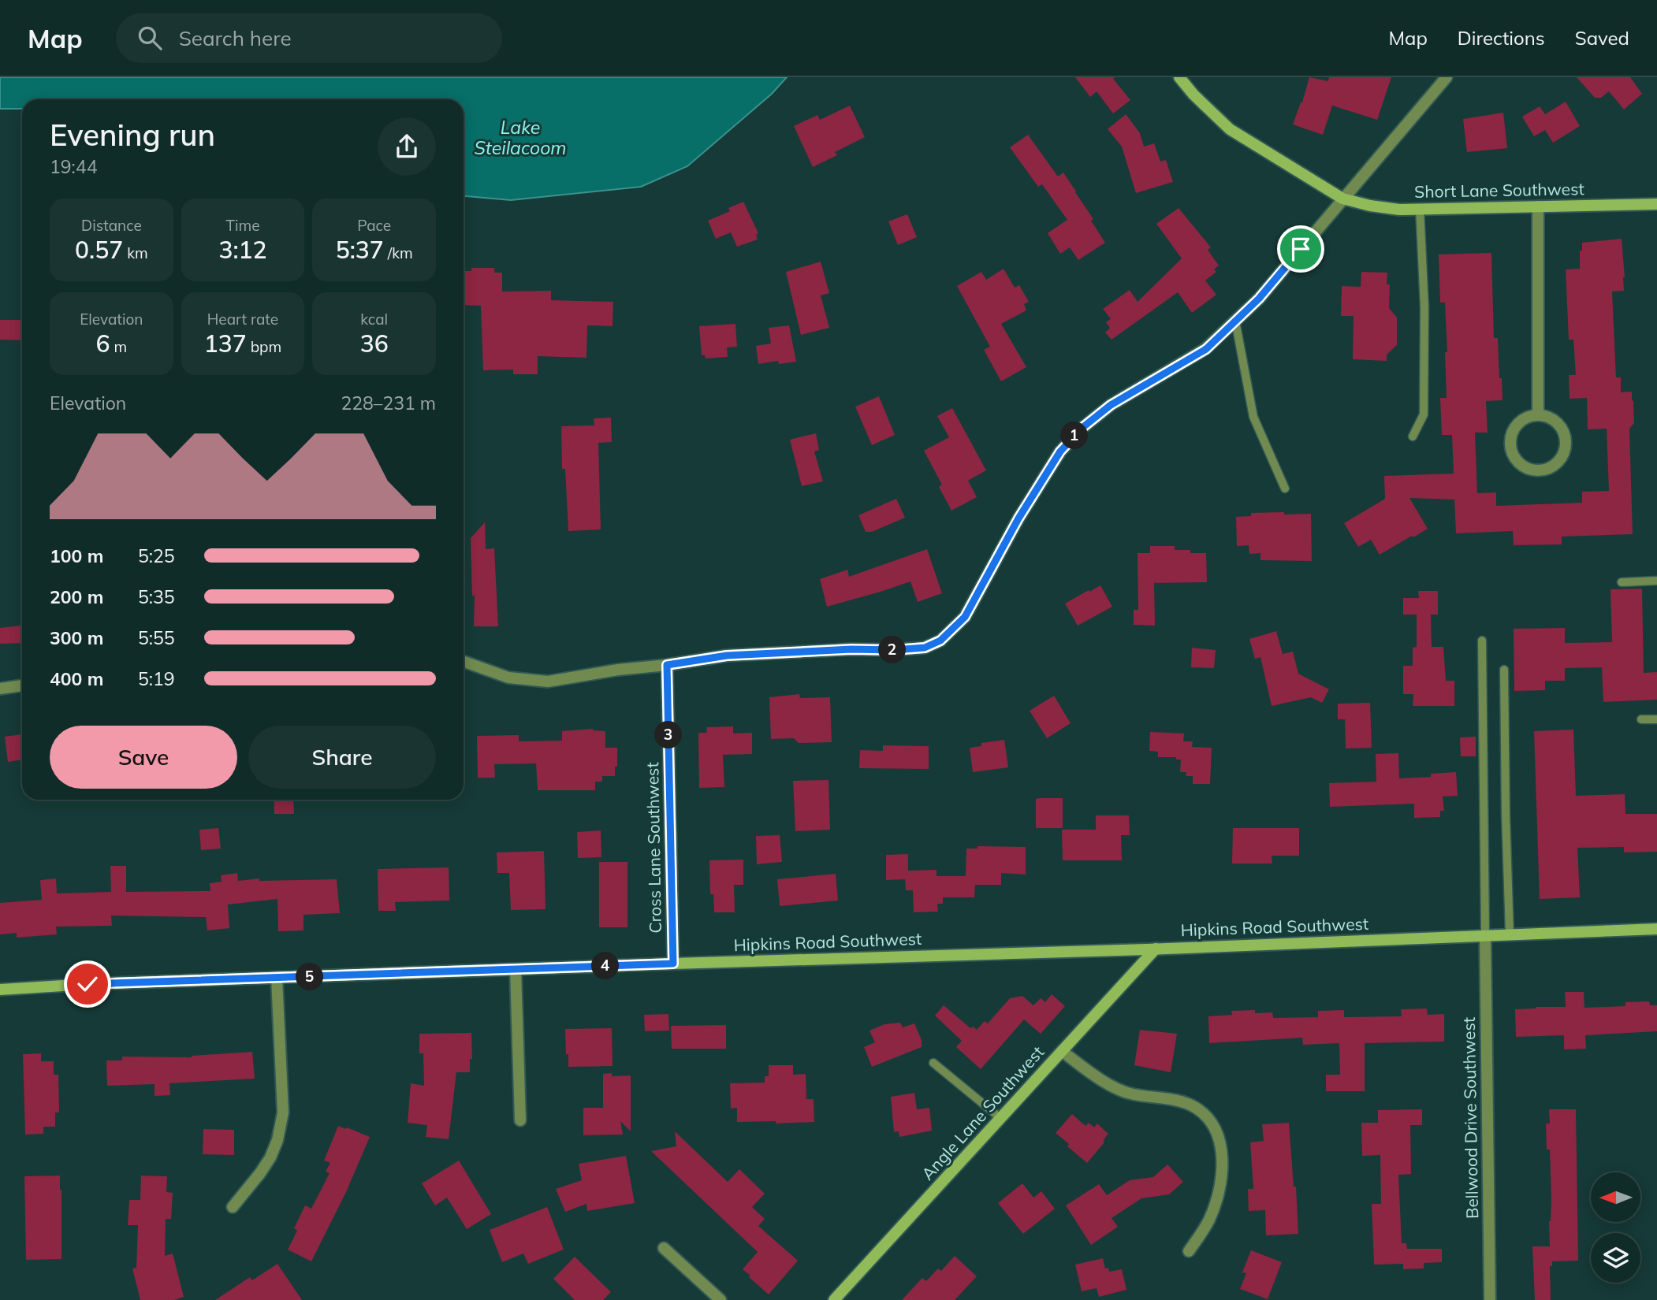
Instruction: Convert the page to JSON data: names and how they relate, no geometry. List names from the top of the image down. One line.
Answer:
{"streets":{"street":["Short Lane Southwest","Cross Lane Southwest","Hipkins Road Southwest","Angle Lane Southwest","Bellwood Drive Southwest"]},"crossings":[["Cross Lane Southwest","Hipkins Road Southwest"],["Hipkins Road Southwest","Angle Lane Southwest"],["Hipkins Road Southwest","Bellwood Drive Southwest"]],"water":["Lake Steilacoom"],"north":"left","page":{"header":"Map","search":"Search here","nav":["Map","Directions","Saved"],"heading":["Evening run","19:44"],"stats":[["Distance","0.57 km"],["Time","3:12"],["Pace","5:37 /km"],["Elevation","6 m"],["Heart rate","137 bpm"],["kcal","36"]],"chart":["Elevation","228–231 m"],"pins":["1","2","3","4","5"],"list":[{"name":"100 m","note":"5:25"},{"name":"200 m","note":"5:35"},{"name":"300 m","note":"5:55"},{"name":"400 m","note":"5:19"}],"buttons":["Save","Share"]}}
